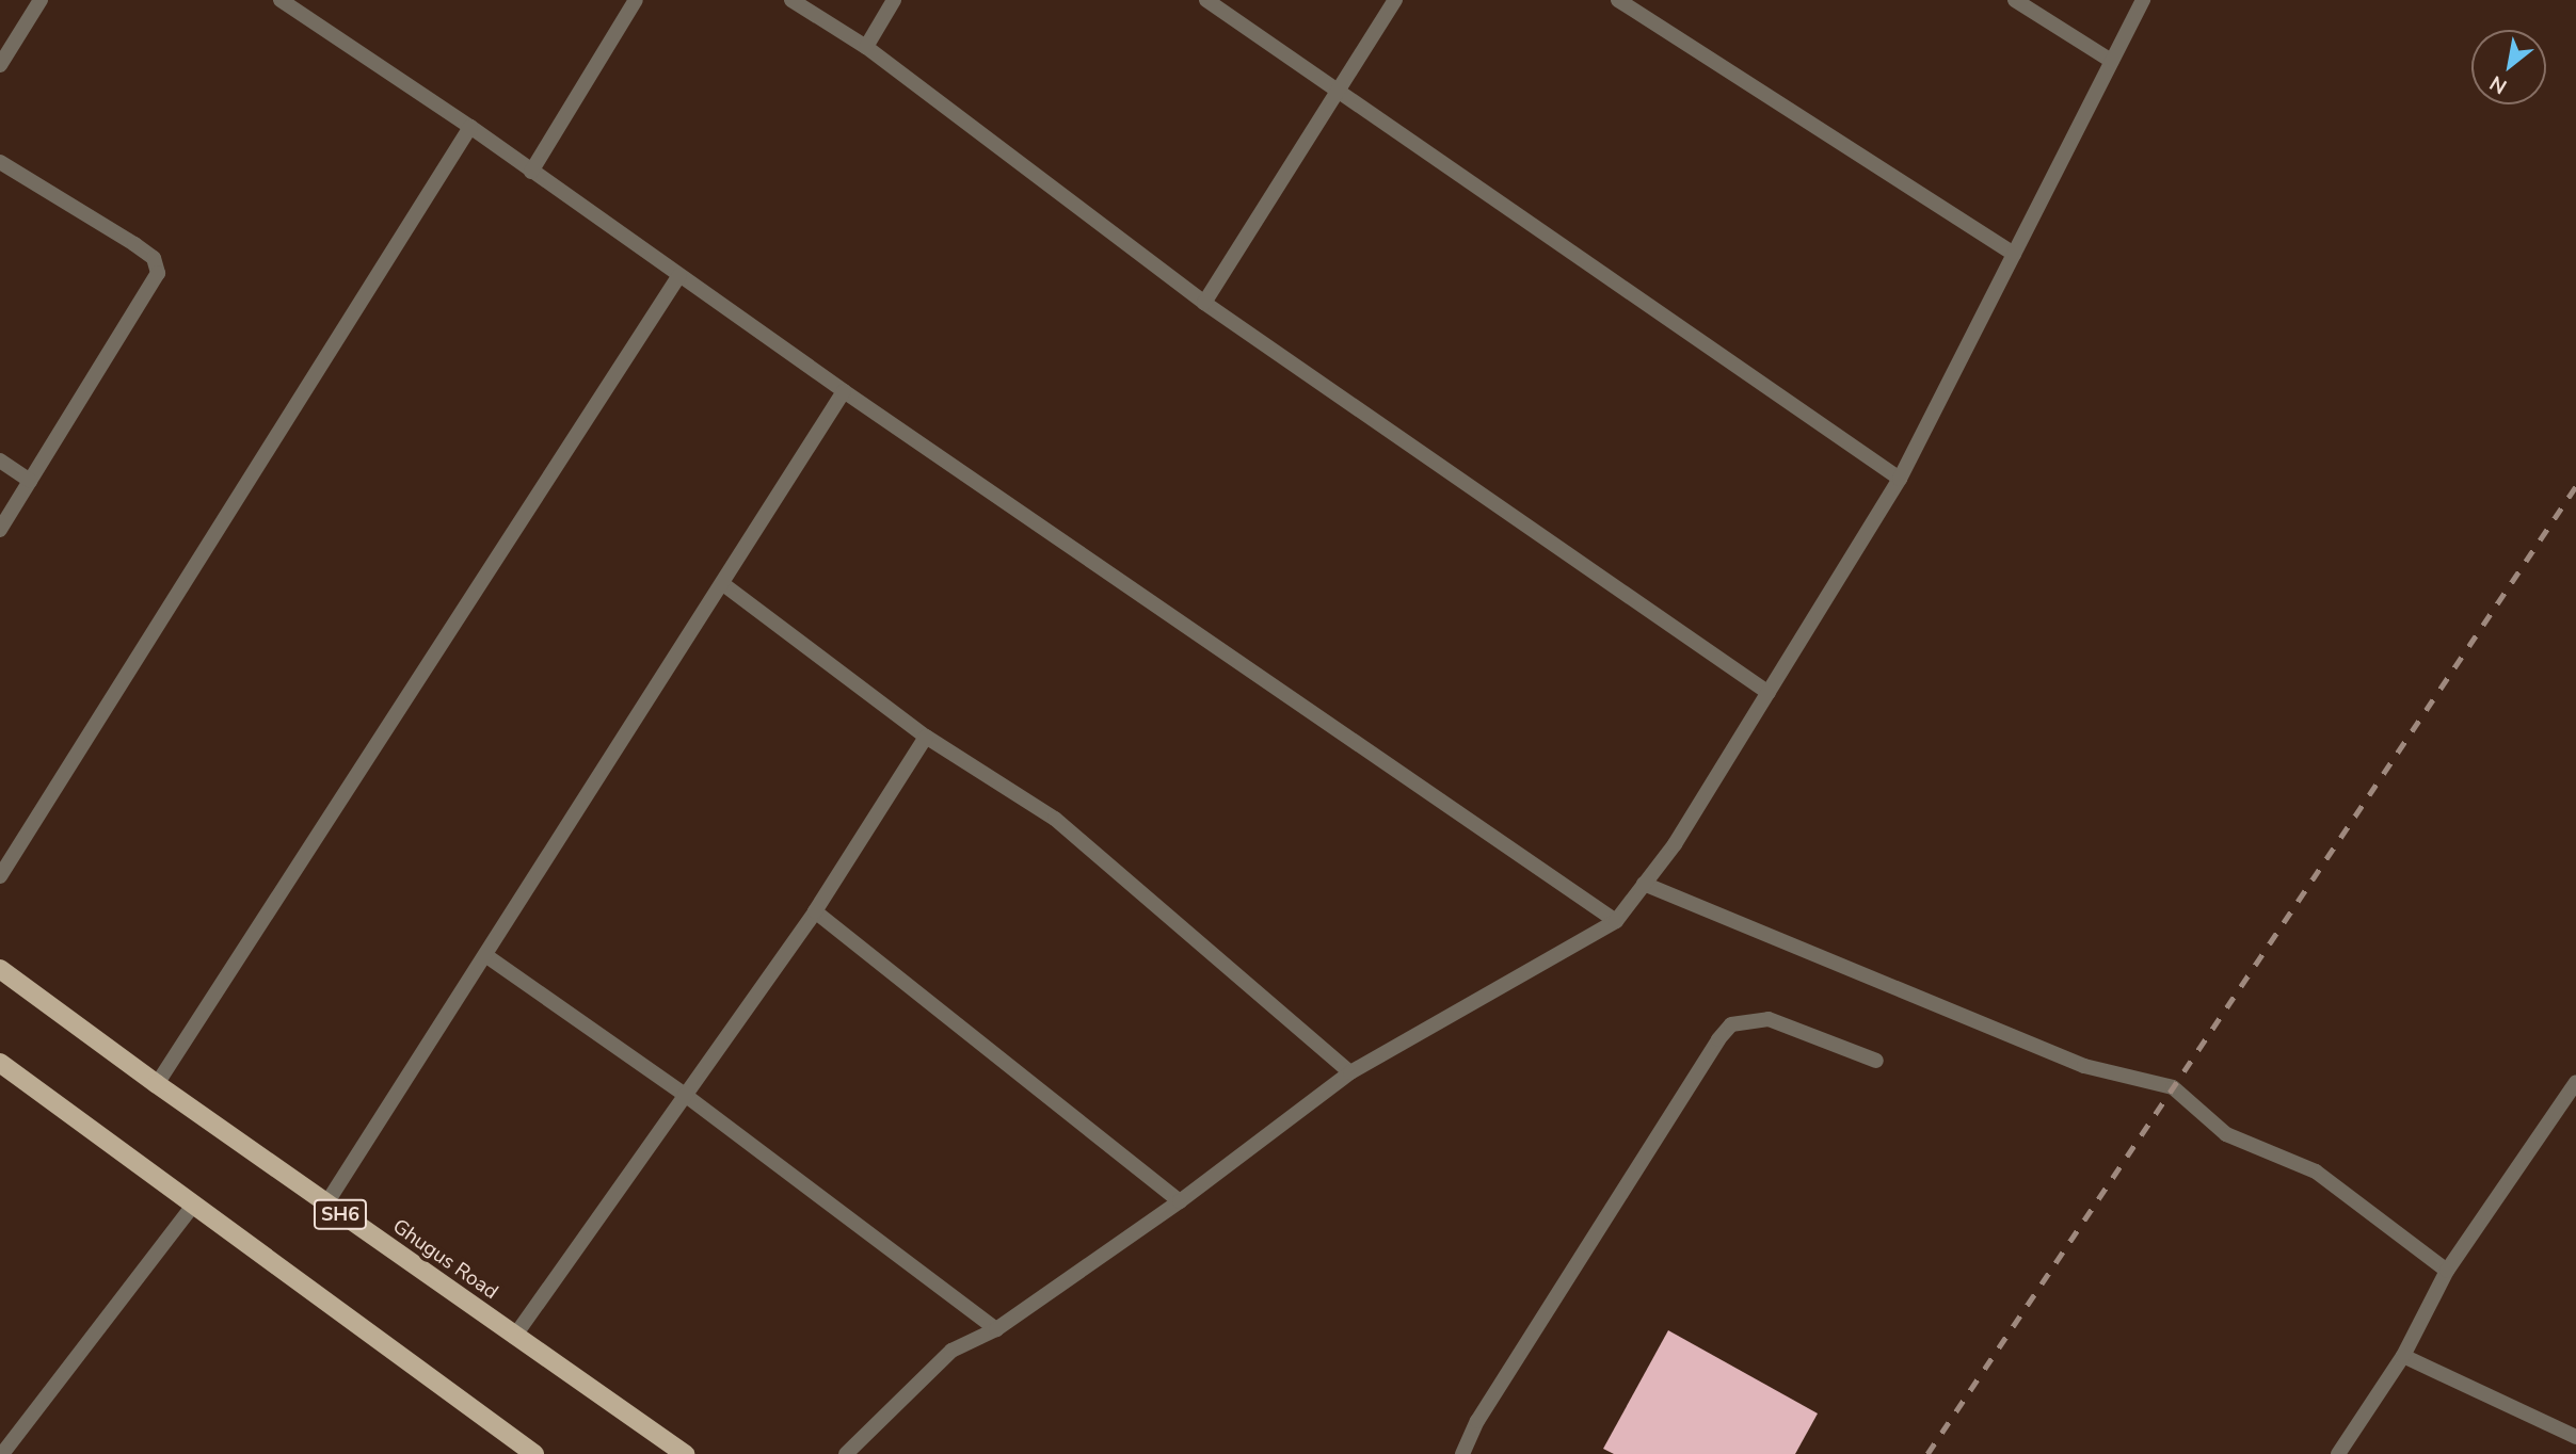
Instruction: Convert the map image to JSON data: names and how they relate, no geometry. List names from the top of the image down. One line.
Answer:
{"streets":{"main road":["SH6","Ghugus Road"]},"north":"bottom left"}
